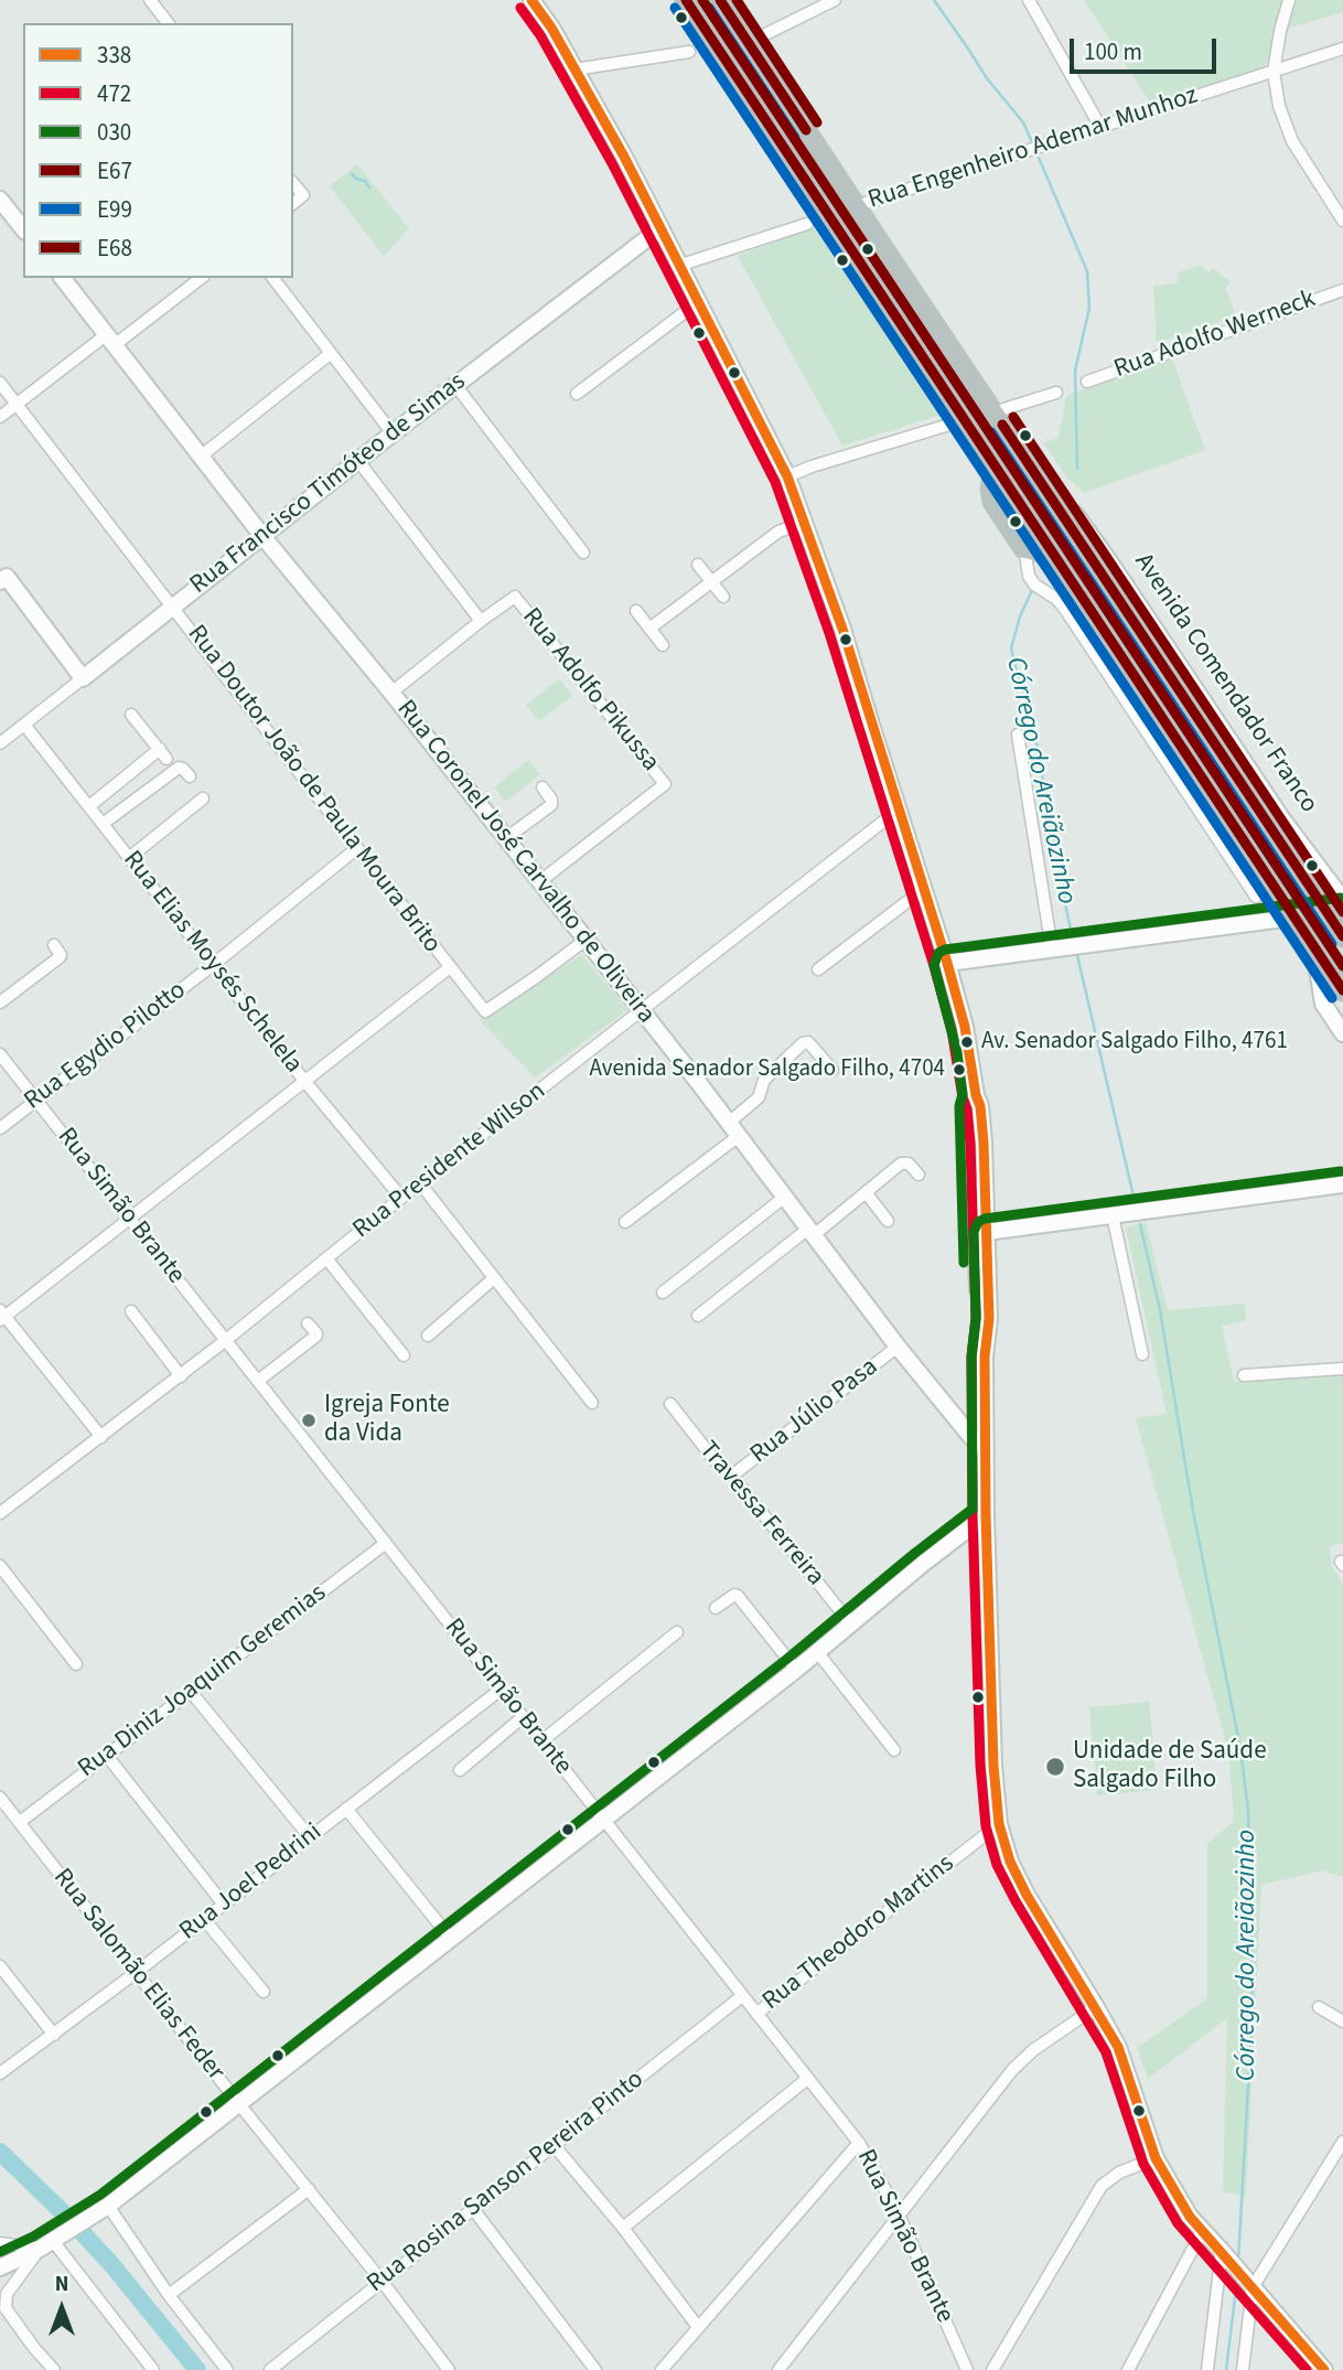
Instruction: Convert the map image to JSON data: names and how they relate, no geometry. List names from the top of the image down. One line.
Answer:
{"streets":{"highway":["Avenida Comendador Franco"],"street":["Rua Engenheiro Ademar Munhoz","Rua Adolfo Werneck","Rua Francisco Timóteo de Simas","Rua Adolfo Pikussa","Rua Doutor João de Paula Moura Brito","Rua Coronel José Carvalho de Oliveira","Rua Elias Moysés Schelela","Rua Egydio Pilotto","Rua Presidente Wilson","Rua Simão Brante","Rua Júlio Pasa","Travessa Ferreira","Rua Diniz Joaquim Geremias","Rua Joel Pedrini","Rua Theodoro Martins","Rua Salomão Elias Feder","Rua Rosina Sanson Pereira Pinto"]},"crossings":[["Rua Engenheiro Ademar Munhoz","Avenida Comendador Franco"],["Rua Francisco Timóteo de Simas","Rua Doutor João de Paula Moura Brito"],["Rua Francisco Timóteo de Simas","Rua Coronel José Carvalho de Oliveira"],["Rua Francisco Timóteo de Simas","Rua Elias Moysés Schelela"],["Rua Adolfo Pikussa","Rua Coronel José Carvalho de Oliveira"],["Rua Doutor João de Paula Moura Brito","Rua Coronel José Carvalho de Oliveira"],["Rua Doutor João de Paula Moura Brito","Rua Egydio Pilotto"],["Rua Coronel José Carvalho de Oliveira","Rua Presidente Wilson"],["Rua Coronel José Carvalho de Oliveira","Rua Júlio Pasa"],["Rua Elias Moysés Schelela","Rua Egydio Pilotto"],["Rua Elias Moysés Schelela","Rua Presidente Wilson"],["Rua Egydio Pilotto","Rua Simão Brante"],["Rua Presidente Wilson","Rua Simão Brante"],["Rua Simão Brante","Rua Diniz Joaquim Geremias"],["Rua Simão Brante","Rua Joel Pedrini"],["Rua Simão Brante","Rua Theodoro Martins"],["Rua Simão Brante","Rua Rosina Sanson Pereira Pinto"],["Rua Júlio Pasa","Travessa Ferreira"],["Rua Diniz Joaquim Geremias","Rua Salomão Elias Feder"],["Rua Joel Pedrini","Rua Salomão Elias Feder"],["Rua Salomão Elias Feder","Rua Rosina Sanson Pereira Pinto"]],"water":["Córrego do Areiãozinho"],"places":["Av. Senador Salgado Filho, 4761","Avenida Senador Salgado Filho, 4704","Igreja Fonte da Vida","Unidade de Saúde Salgado Filho"],"lines":["transit line 338","transit line E67","transit line E68","transit line 472","transit line E99","transit line 030"],"legend":["338","472","030","E67","E99","E68"],"scale_bar":"100 m","north":"top"}
